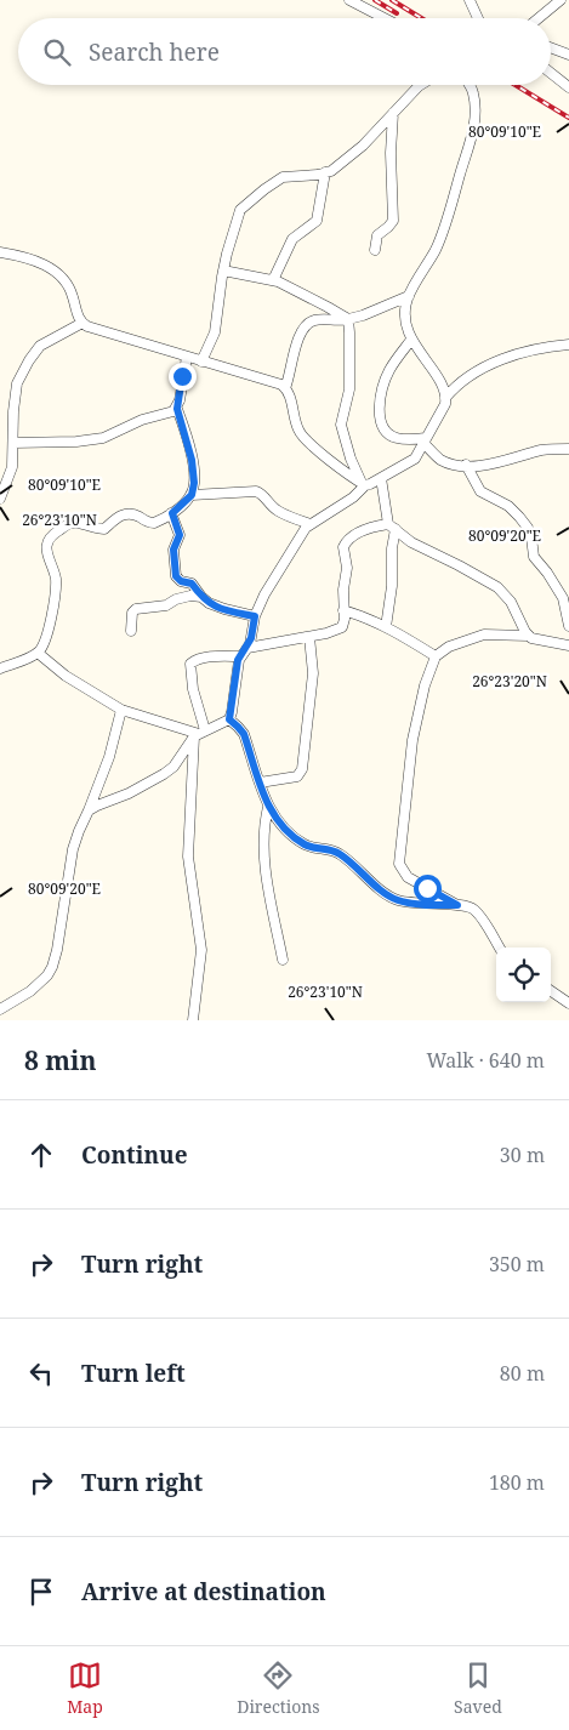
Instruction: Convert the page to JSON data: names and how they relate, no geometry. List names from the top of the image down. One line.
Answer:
{"page":{"search":"Search here","heading":["8 min","Walk · 640 m"],"list":[["Continue","30 m"],["Turn right","350 m"],["Turn left","80 m"],["Turn right","180 m"],"Arrive at destination"],"nav":["Map","Directions","Saved"]},"coordinates":["80°09'10\"E","26°23'10\"N","80°09'20\"E","26°23'20\"N"]}
